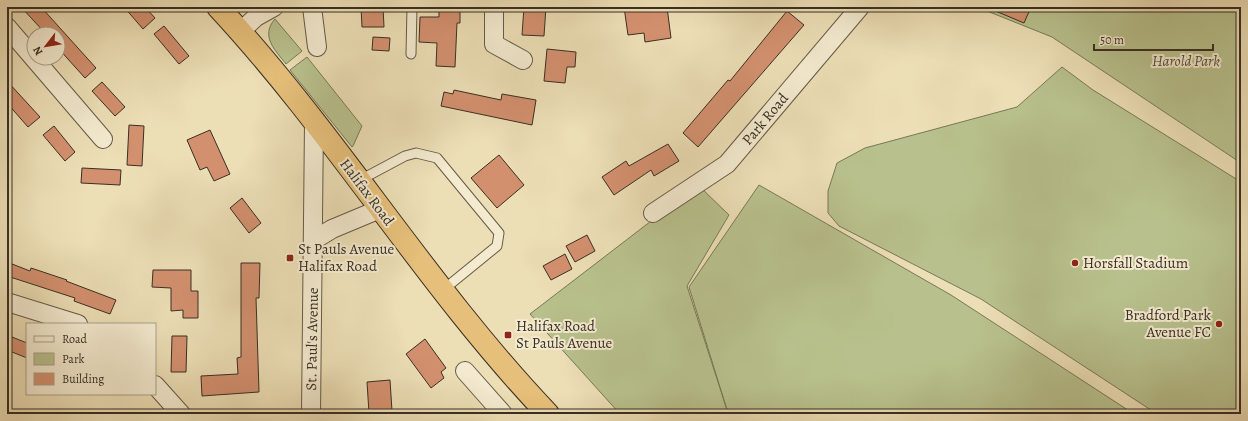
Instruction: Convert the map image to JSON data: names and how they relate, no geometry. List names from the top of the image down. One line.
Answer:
{"streets":{"highway":["Halifax Road"],"street":["Park Road","St. Paul's Avenue"]},"crossings":[["Halifax Road","St. Paul's Avenue"]],"parks":["Harold Park"],"places":{"transit":["St Pauls Avenue Halifax Road","Halifax Road St Pauls Avenue"],"other":["Horsfall Stadium","Bradford Park Avenue FC"]},"legend":["Road","Park","Building"],"scale_bar":"50 m","north":"bottom left"}
